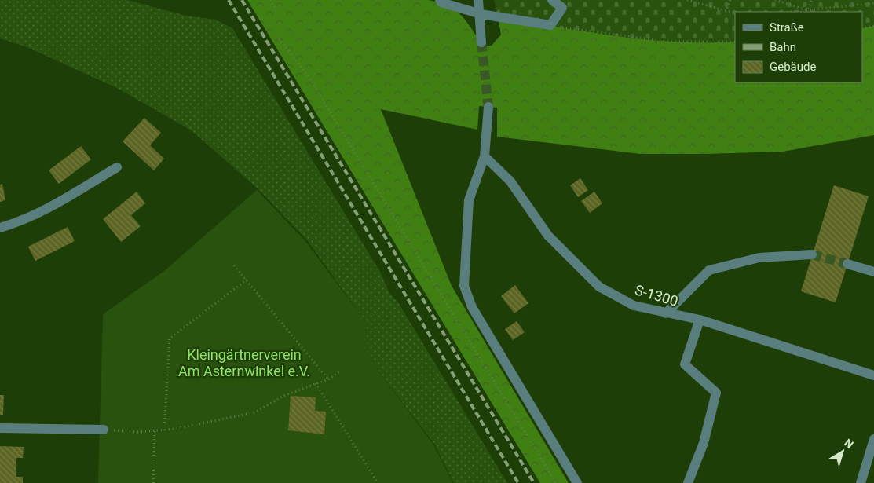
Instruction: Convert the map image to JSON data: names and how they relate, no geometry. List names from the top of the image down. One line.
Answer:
{"streets":{"street":["S-1300"]},"parks":["Kleingärtnerverein Am Asternwinkel e.V."],"legend":["Straße","Bahn","Gebäude"],"north":"top right"}
